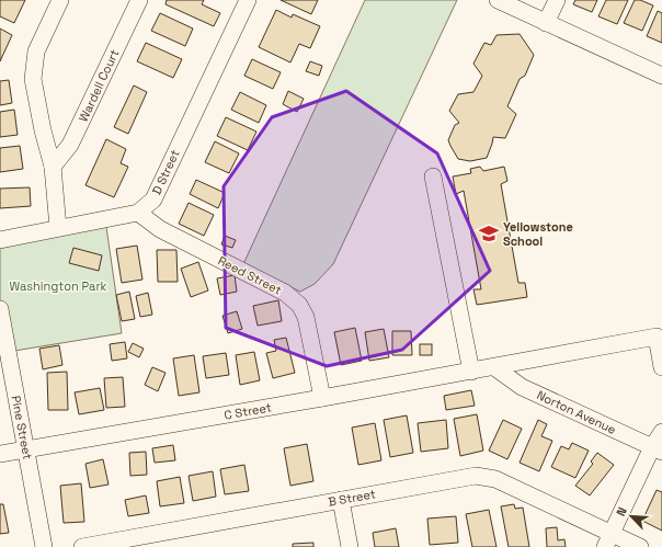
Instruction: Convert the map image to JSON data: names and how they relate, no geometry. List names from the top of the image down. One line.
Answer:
{"streets":{"street":["Wardell Court","D Street","Reed Street","C Street","Norton Avenue","Pine Street","B Street"]},"crossings":[["D Street","Reed Street"],["Reed Street","C Street"],["C Street","Norton Avenue"],["C Street","Pine Street"]],"parks":["Washington Park"],"places":{"school or university":["Yellowstone School"]},"north":"top left"}
